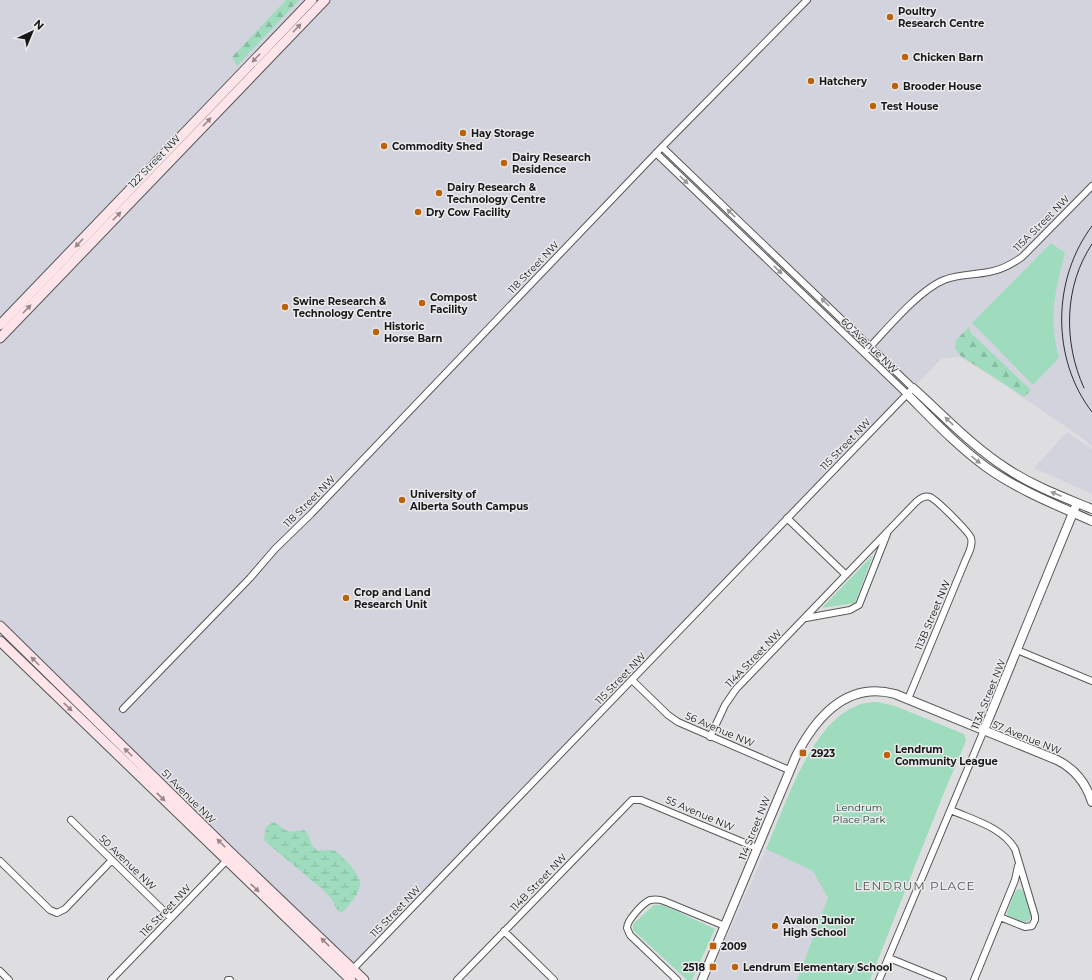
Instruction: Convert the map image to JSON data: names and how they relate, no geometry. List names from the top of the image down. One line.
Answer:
{"streets":{"main road":["122 Street NW","51 Avenue NW"],"street":["115A Street NW","118 Street NW","60 Avenue NW","115 Street NW","113B Street NW","114A Street NW","113A Street NW","56 Avenue NW","57 Avenue NW","55 Avenue NW","114 Street NW","50 Avenue NW","114B Street NW","116 Street NW"]},"crossings":[["115A Street NW","60 Avenue NW"],["118 Street NW","60 Avenue NW"],["60 Avenue NW","115 Street NW"],["60 Avenue NW","113A Street NW"],["115 Street NW","56 Avenue NW"],["115 Street NW","51 Avenue NW"],["113B Street NW","114A Street NW"],["113B Street NW","57 Avenue NW"],["114A Street NW","56 Avenue NW"],["113A Street NW","57 Avenue NW"],["56 Avenue NW","114 Street NW"],["57 Avenue NW","114 Street NW"],["51 Avenue NW","116 Street NW"],["55 Avenue NW","114 Street NW"],["55 Avenue NW","114B Street NW"],["50 Avenue NW","116 Street NW"]],"districts":["LENDRUM PLACE"],"parks":["Lendrum Place Park"],"places":{"other":["Poultry Research Centre","Chicken Barn","Hatchery","Brooder House","Test House","Hay Storage","Commodity Shed","Dairy Research Residence","Dairy Research & Technology Centre","Dry Cow Facility","Compost Facility","Swine Research & Technology Centre","Historic Horse Barn","University of Alberta South Campus","Crop and Land Research Unit","Lendrum Community League","Avalon Junior High School","Lendrum Elementary School"],"transit":["2923","2009","2518"]},"north":"top right"}
